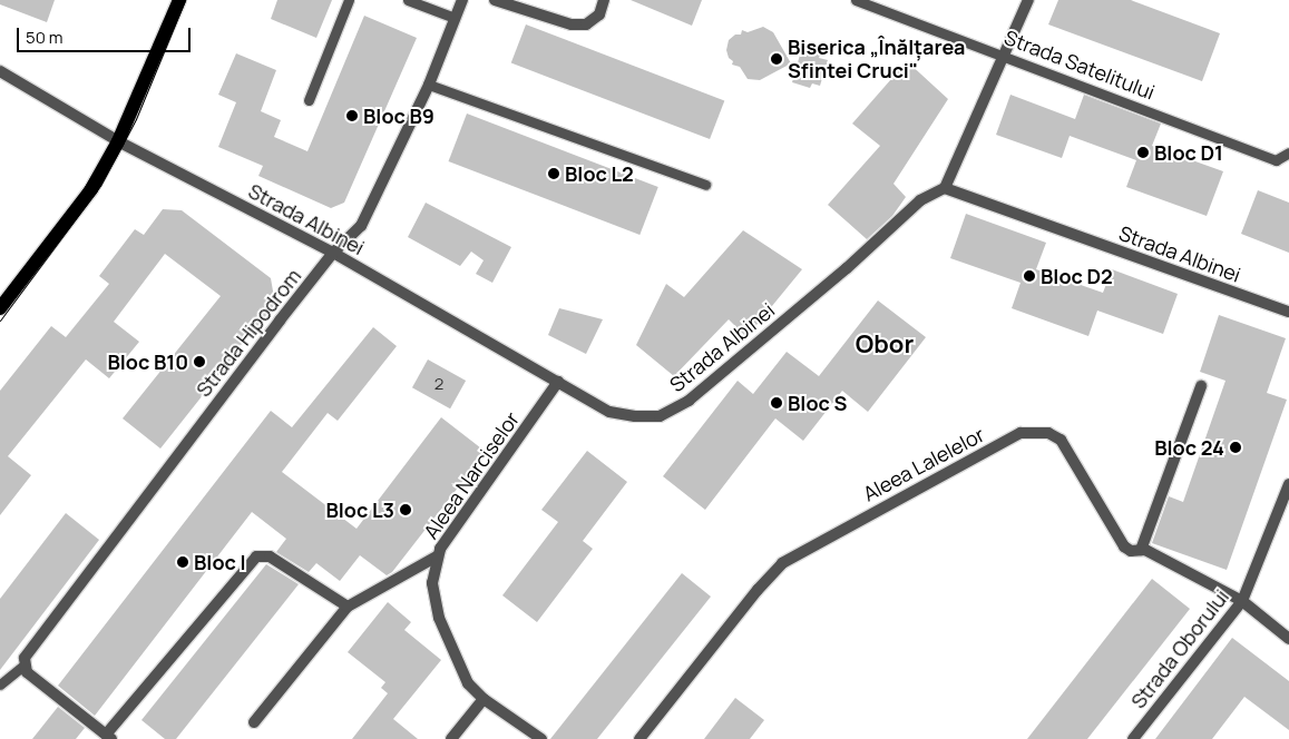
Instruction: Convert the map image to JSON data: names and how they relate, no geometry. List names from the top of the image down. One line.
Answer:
{"streets":{"street":["Strada Albinei","Strada Hipodrom","Aleea Lalelelor","Aleea Narciselor","Strada Oborului"],"lane":["Strada Satelitului"]},"crossings":[["Strada Albinei","Strada Hipodrom"],["Strada Albinei","Aleea Narciselor"],["Aleea Lalelelor","Strada Oborului"]],"districts":["Obor"],"places":["Biserica „Înălțarea Sfintei Cruci\"","Bloc B9","Bloc D1","Bloc L2","Bloc D2","Bloc B10","Bloc S","Bloc 24","Bloc L3","Bloc I"],"house_numbers":["2"],"scale_bar":"50 m"}
